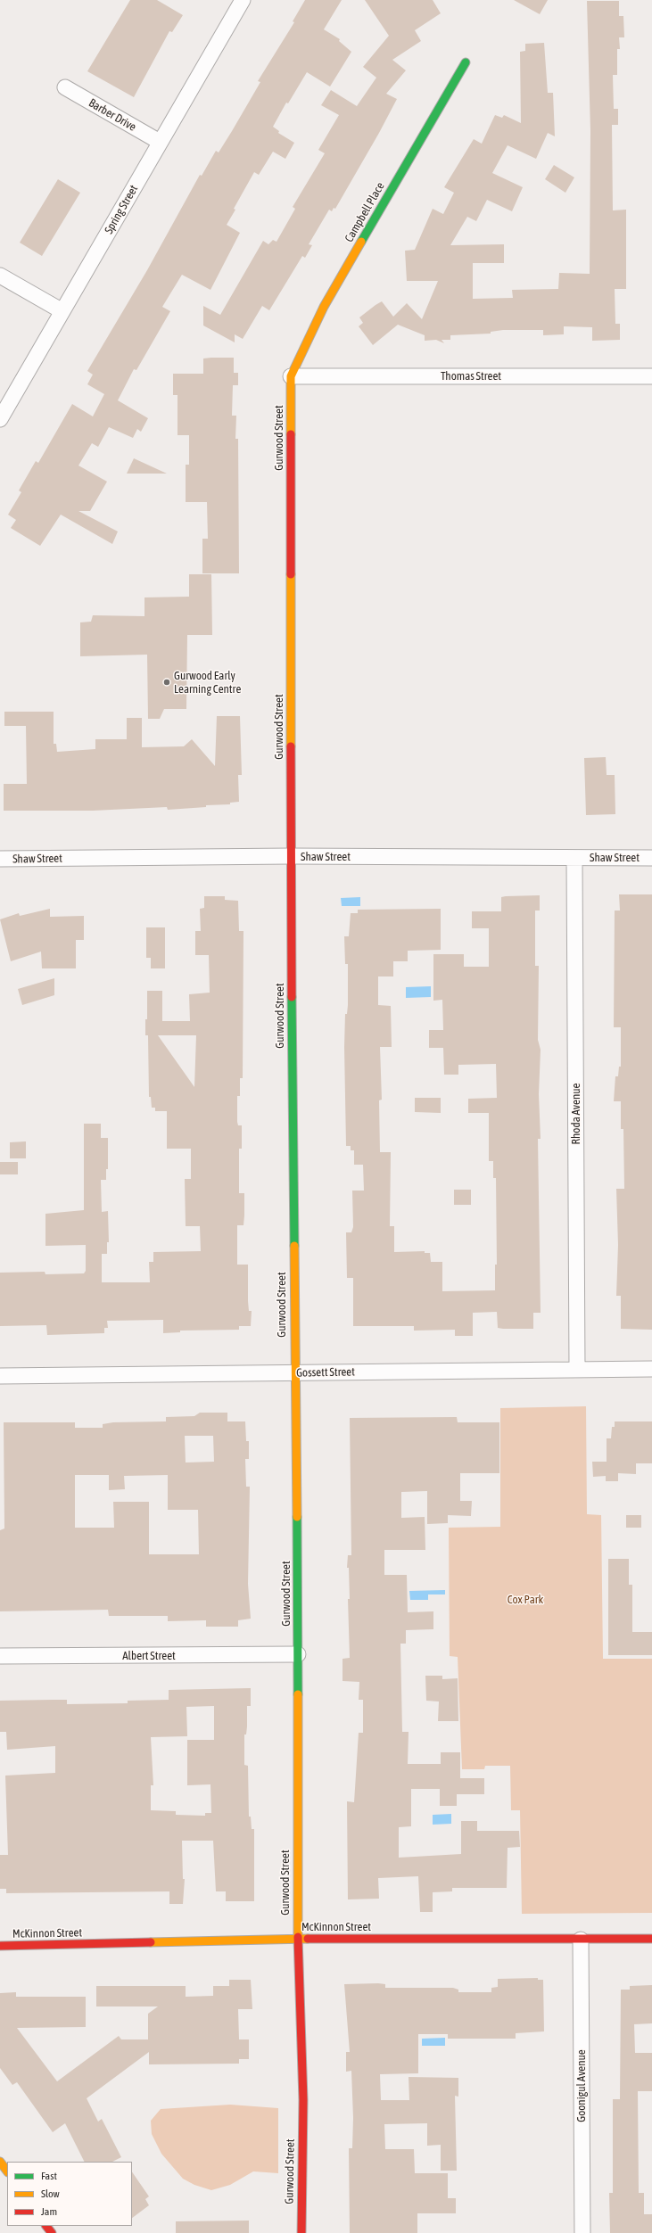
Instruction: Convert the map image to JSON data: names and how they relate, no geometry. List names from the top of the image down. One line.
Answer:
{"streets":{"street":["Barber Drive","Spring Street","Campbell Place","Thomas Street","Gurwood Street","Shaw Street","Rhoda Avenue","Gossett Street","Albert Street","McKinnon Street","Goonigul Avenue"]},"crossings":[["Barber Drive","Spring Street"],["Campbell Place","Thomas Street"],["Campbell Place","Gurwood Street"],["Thomas Street","Gurwood Street"],["Gurwood Street","Shaw Street"],["Gurwood Street","Gossett Street"],["Gurwood Street","Albert Street"],["Gurwood Street","McKinnon Street"],["Shaw Street","Rhoda Avenue"],["Rhoda Avenue","Gossett Street"],["McKinnon Street","Goonigul Avenue"]],"parks":["Cox Park"],"places":["Gurwood Early Learning Centre"],"legend":["Fast","Slow","Jam"]}
